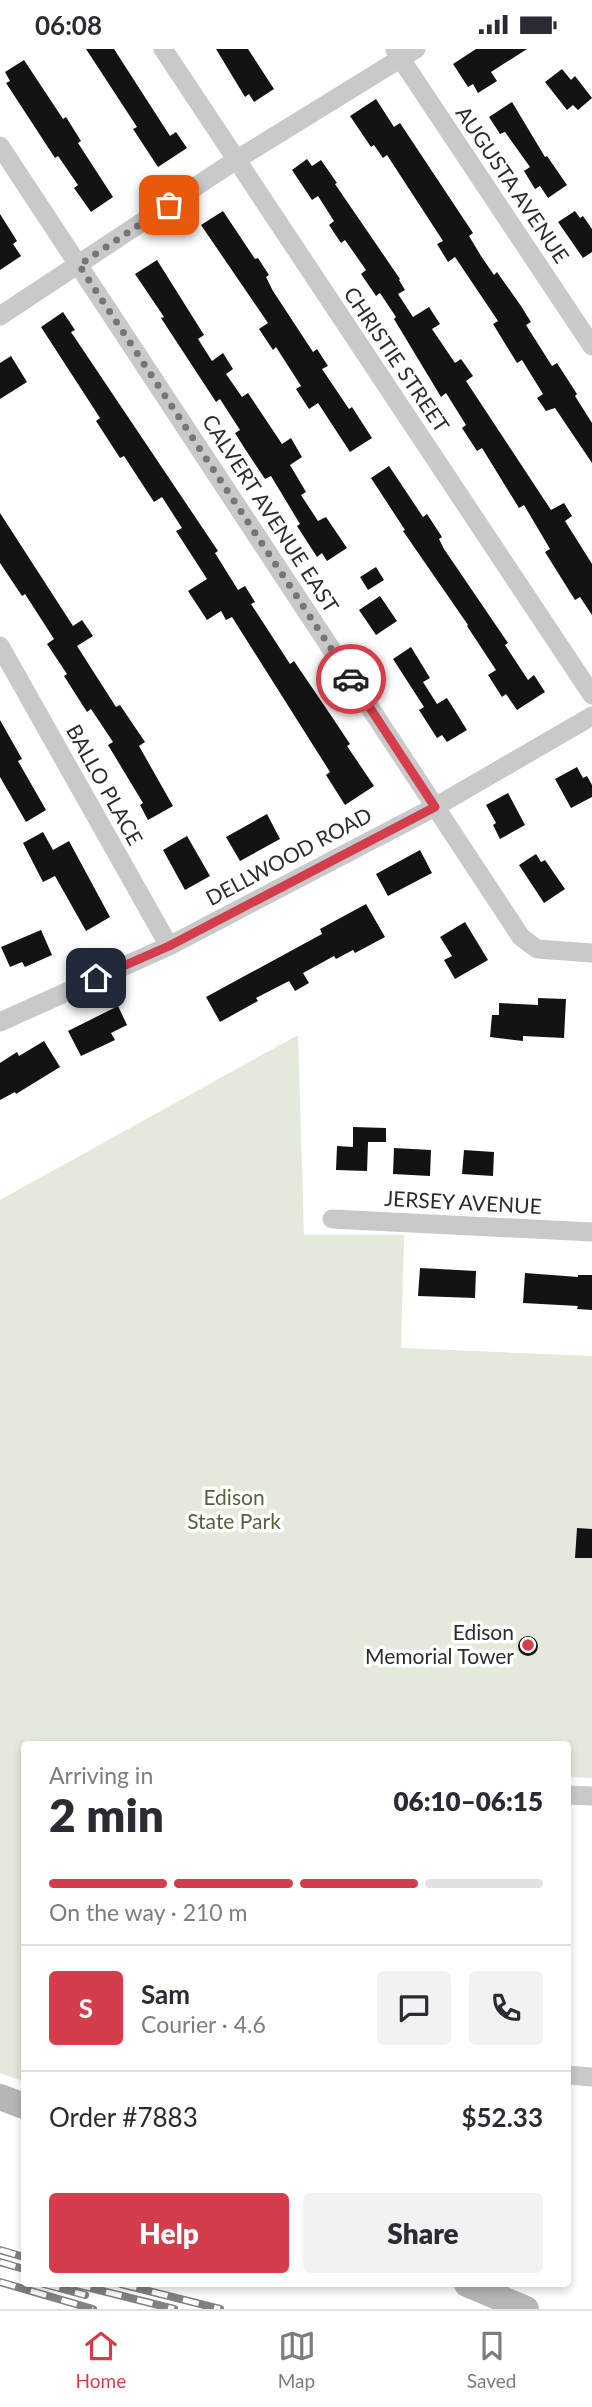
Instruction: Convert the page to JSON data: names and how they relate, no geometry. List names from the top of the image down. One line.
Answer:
{"streets":{"street":["AUGUSTA AVENUE","CHRISTIE STREET","CALVERT AVENUE EAST","BALLO PLACE","DELLWOOD ROAD","JERSEY AVENUE"]},"crossings":[["CALVERT AVENUE EAST","DELLWOOD ROAD"],["BALLO PLACE","DELLWOOD ROAD"]],"parks":["Edison State Park"],"places":["Edison Memorial Tower"],"page":{"status":"06:08","heading":["2 min","Arriving in","06:10–06:15"],"panel":["Sam","Courier · 4.6","Order #7883","$52.33"],"bar":"On the way · 210 m","round":"S","buttons":["Help","Share"],"tabs":["Home","Map","Saved"]}}
